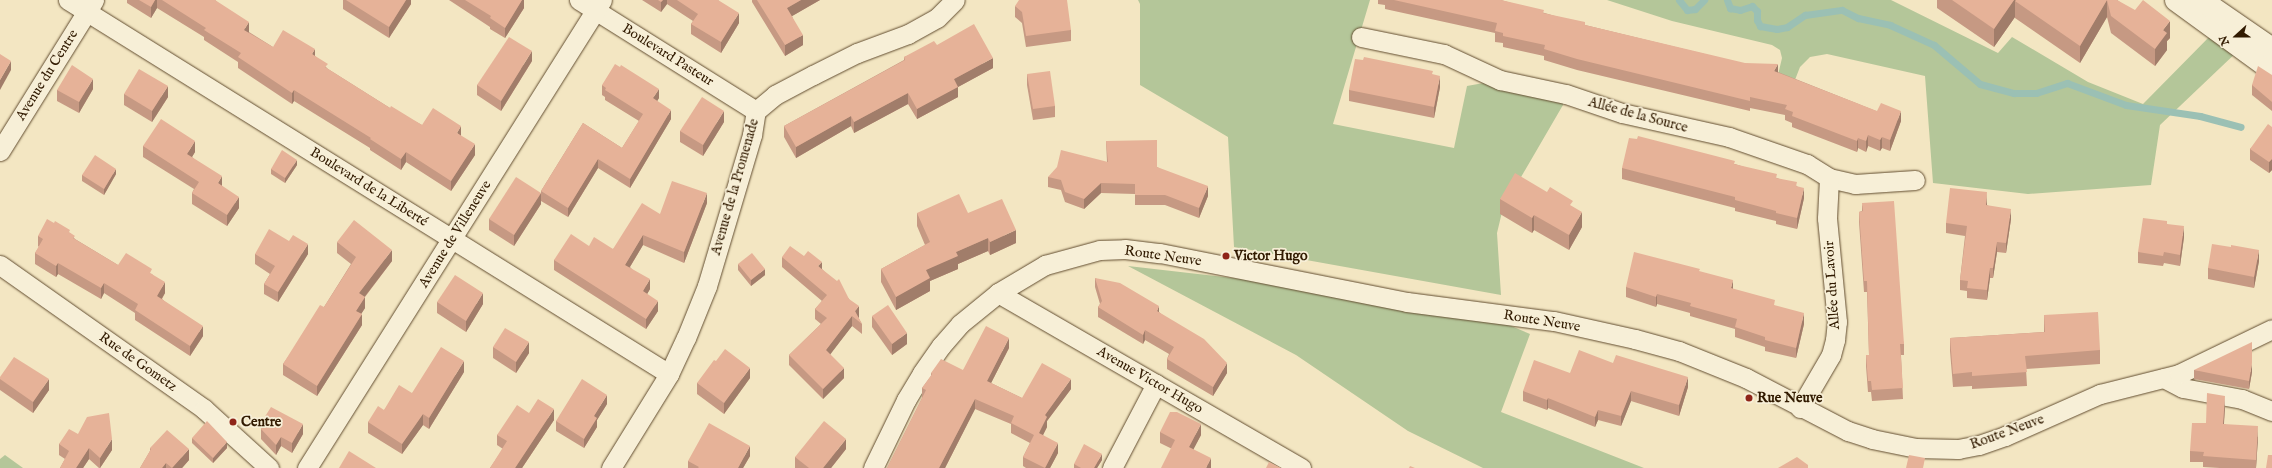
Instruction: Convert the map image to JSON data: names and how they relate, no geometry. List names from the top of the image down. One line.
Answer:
{"streets":{"street":["Boulevard Pasteur","Avenue du Centre","Allée de la Source","Boulevard de la Liberté","Avenue de la Promenade","Avenue de Villeneuve","Route Neuve","Allée du Lavoir","Rue de Gometz","Avenue Victor Hugo"]},"crossings":[["Boulevard Pasteur","Avenue de la Promenade"],["Boulevard Pasteur","Avenue de Villeneuve"],["Avenue du Centre","Boulevard de la Liberté"],["Allée de la Source","Allée du Lavoir"],["Boulevard de la Liberté","Avenue de la Promenade"],["Boulevard de la Liberté","Avenue de Villeneuve"],["Route Neuve","Allée du Lavoir"],["Route Neuve","Avenue Victor Hugo"]],"places":["Victor Hugo","Rue Neuve","Centre"],"north":"left"}
